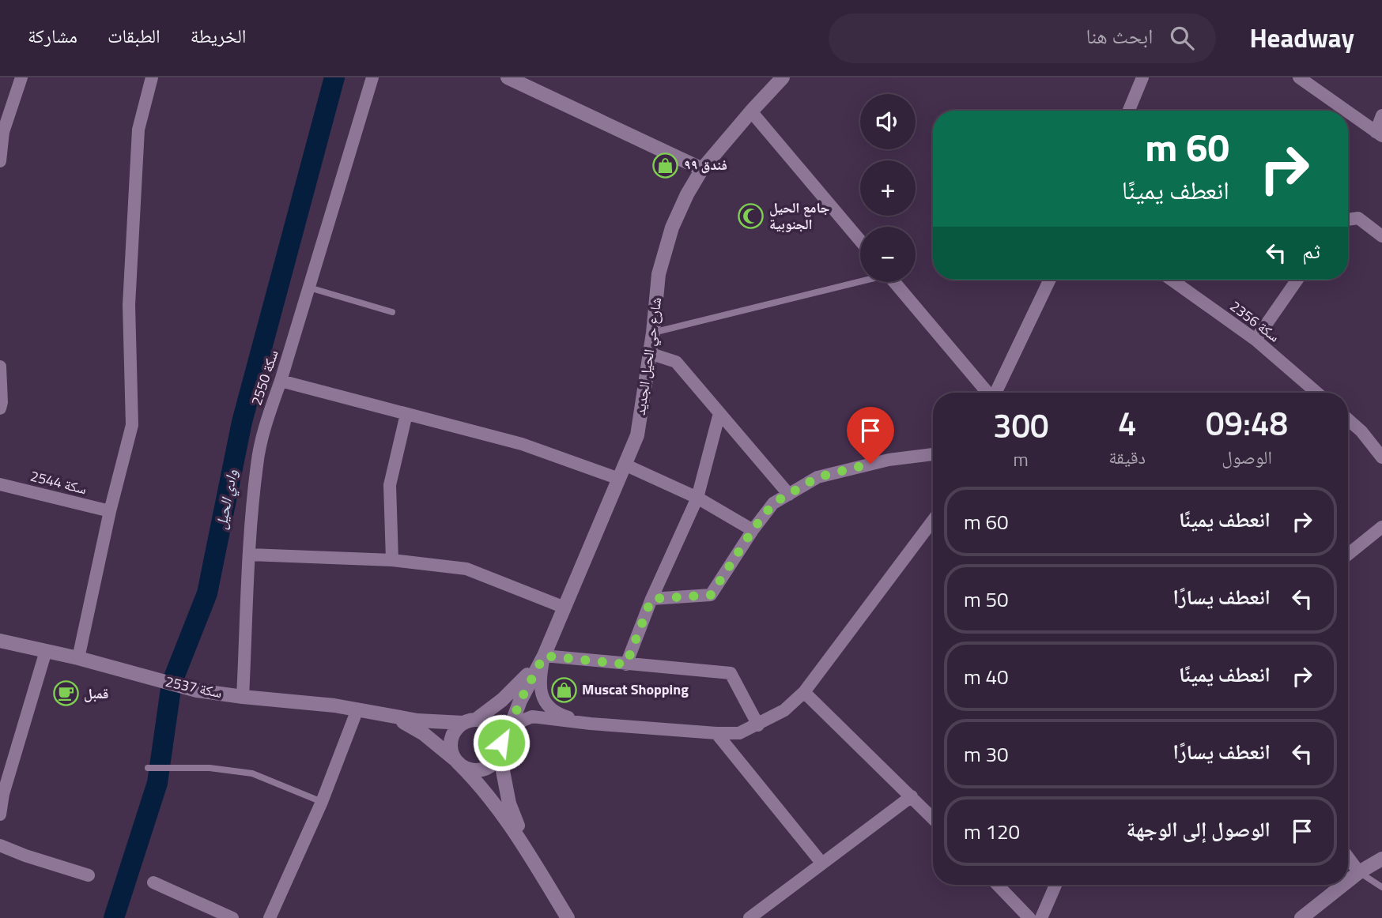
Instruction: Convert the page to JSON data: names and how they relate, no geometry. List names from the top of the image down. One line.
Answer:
{"streets":{"street":["سكة 2356","شارع حي الحيل الجديد","سكة 2550","سكة 2544","سكة 2537"]},"crossings":[["سكة 2550","سكة 2537"]],"water":["وادي الحيل"],"places":{"shop":["فندق ٩٩","Muscat Shopping"],"mosque":["جامع الحيل الجنوبية"],"cafe":["قمبل"]},"page":{"header":"Headway","search":"ابحث هنا","nav":["الخريطة","الطبقات","مشاركة"],"map_buttons":["+","−"],"turn":["60 m","انعطف يمينًا"],"then":"ثم","eta":["09:48","الوصول","4","دقيقة","300","m"],"list":[{"name":"انعطف يمينًا","value":"60 m"},{"name":"انعطف يسارًا","value":"50 m"},{"name":"انعطف يمينًا","value":"40 m"},{"name":"انعطف يسارًا","value":"30 m"},{"name":"الوصول إلى الوجهة","value":"120 m"}]}}
